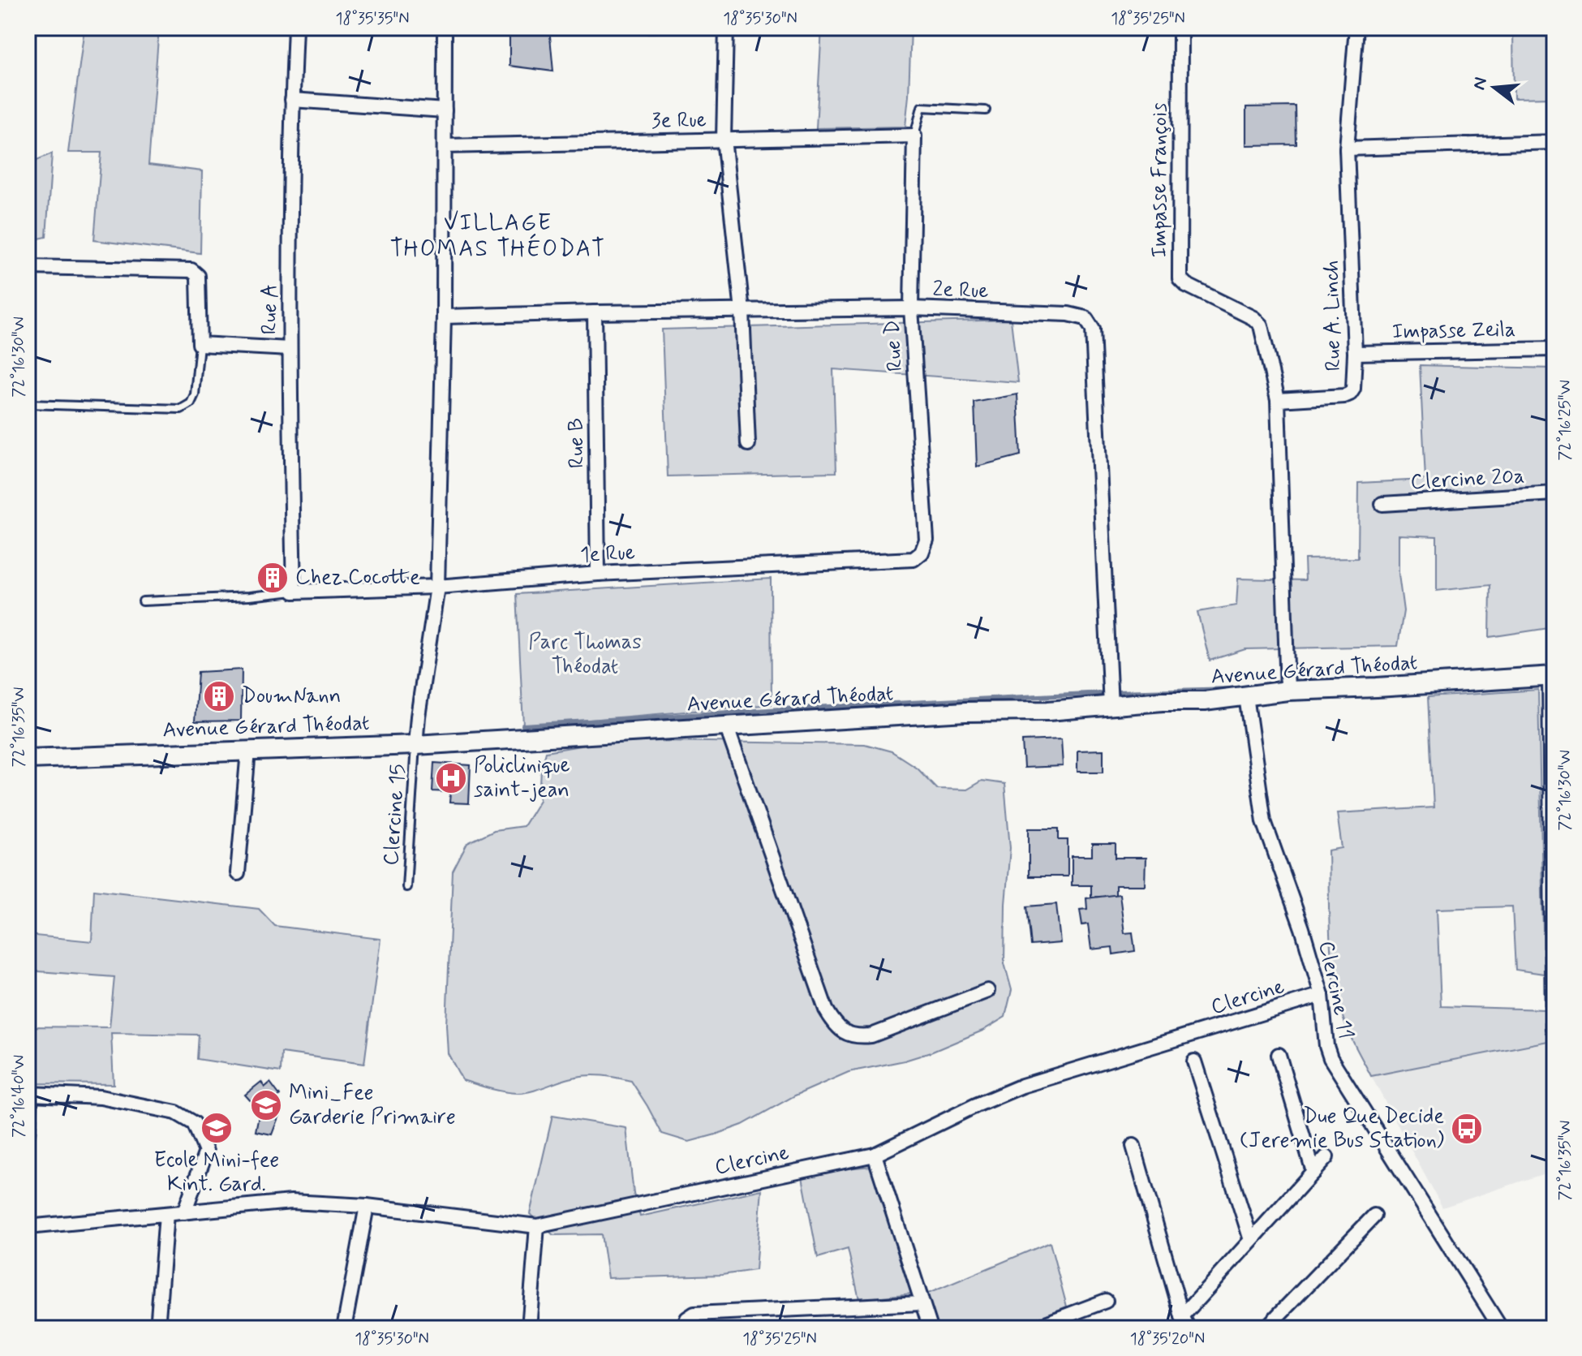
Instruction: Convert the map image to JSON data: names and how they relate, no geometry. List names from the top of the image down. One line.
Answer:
{"streets":{"street":["3e Rue","Impasse François","2e Rue","Rue A","Rue A. Linch","Impasse Zeila","Rue D","Rue B","Clercine 20a","1e Rue","Avenue Gérard Théodat","Clercine 11","Clercine"],"lane":["Clercine 15"]},"crossings":[["3e Rue","Rue D"],["Impasse François","Rue A. Linch"],["2e Rue","Rue D"],["2e Rue","Rue B"],["2e Rue","Avenue Gérard Théodat"],["Rue A","1e Rue"],["Rue A. Linch","Impasse Zeila"],["Rue D","1e Rue"],["Rue B","1e Rue"],["Avenue Gérard Théodat","Clercine 15"],["Avenue Gérard Théodat","Clercine 11"],["Clercine 11","Clercine"]],"districts":["VILLAGE THOMAS THÉODAT"],"parks":["Parc Thomas Théodat"],"places":{"building":["Chez Cocotte","DoumNann"],"hospital":["Policlinique saint-jean"],"school or university":["Mini_Fee Garderie Primaire","Ecole Mini-fee Kint. Gard."],"bus stop":["Due Que Decide (Jeremie Bus Station)"]},"north":"left","coordinates":["18°35'35\"N","18°35'30\"N","18°35'25\"N","72°16'30\"W","72°16'25\"W","72°16'35\"W","72°16'40\"W","18°35'20\"N"]}
